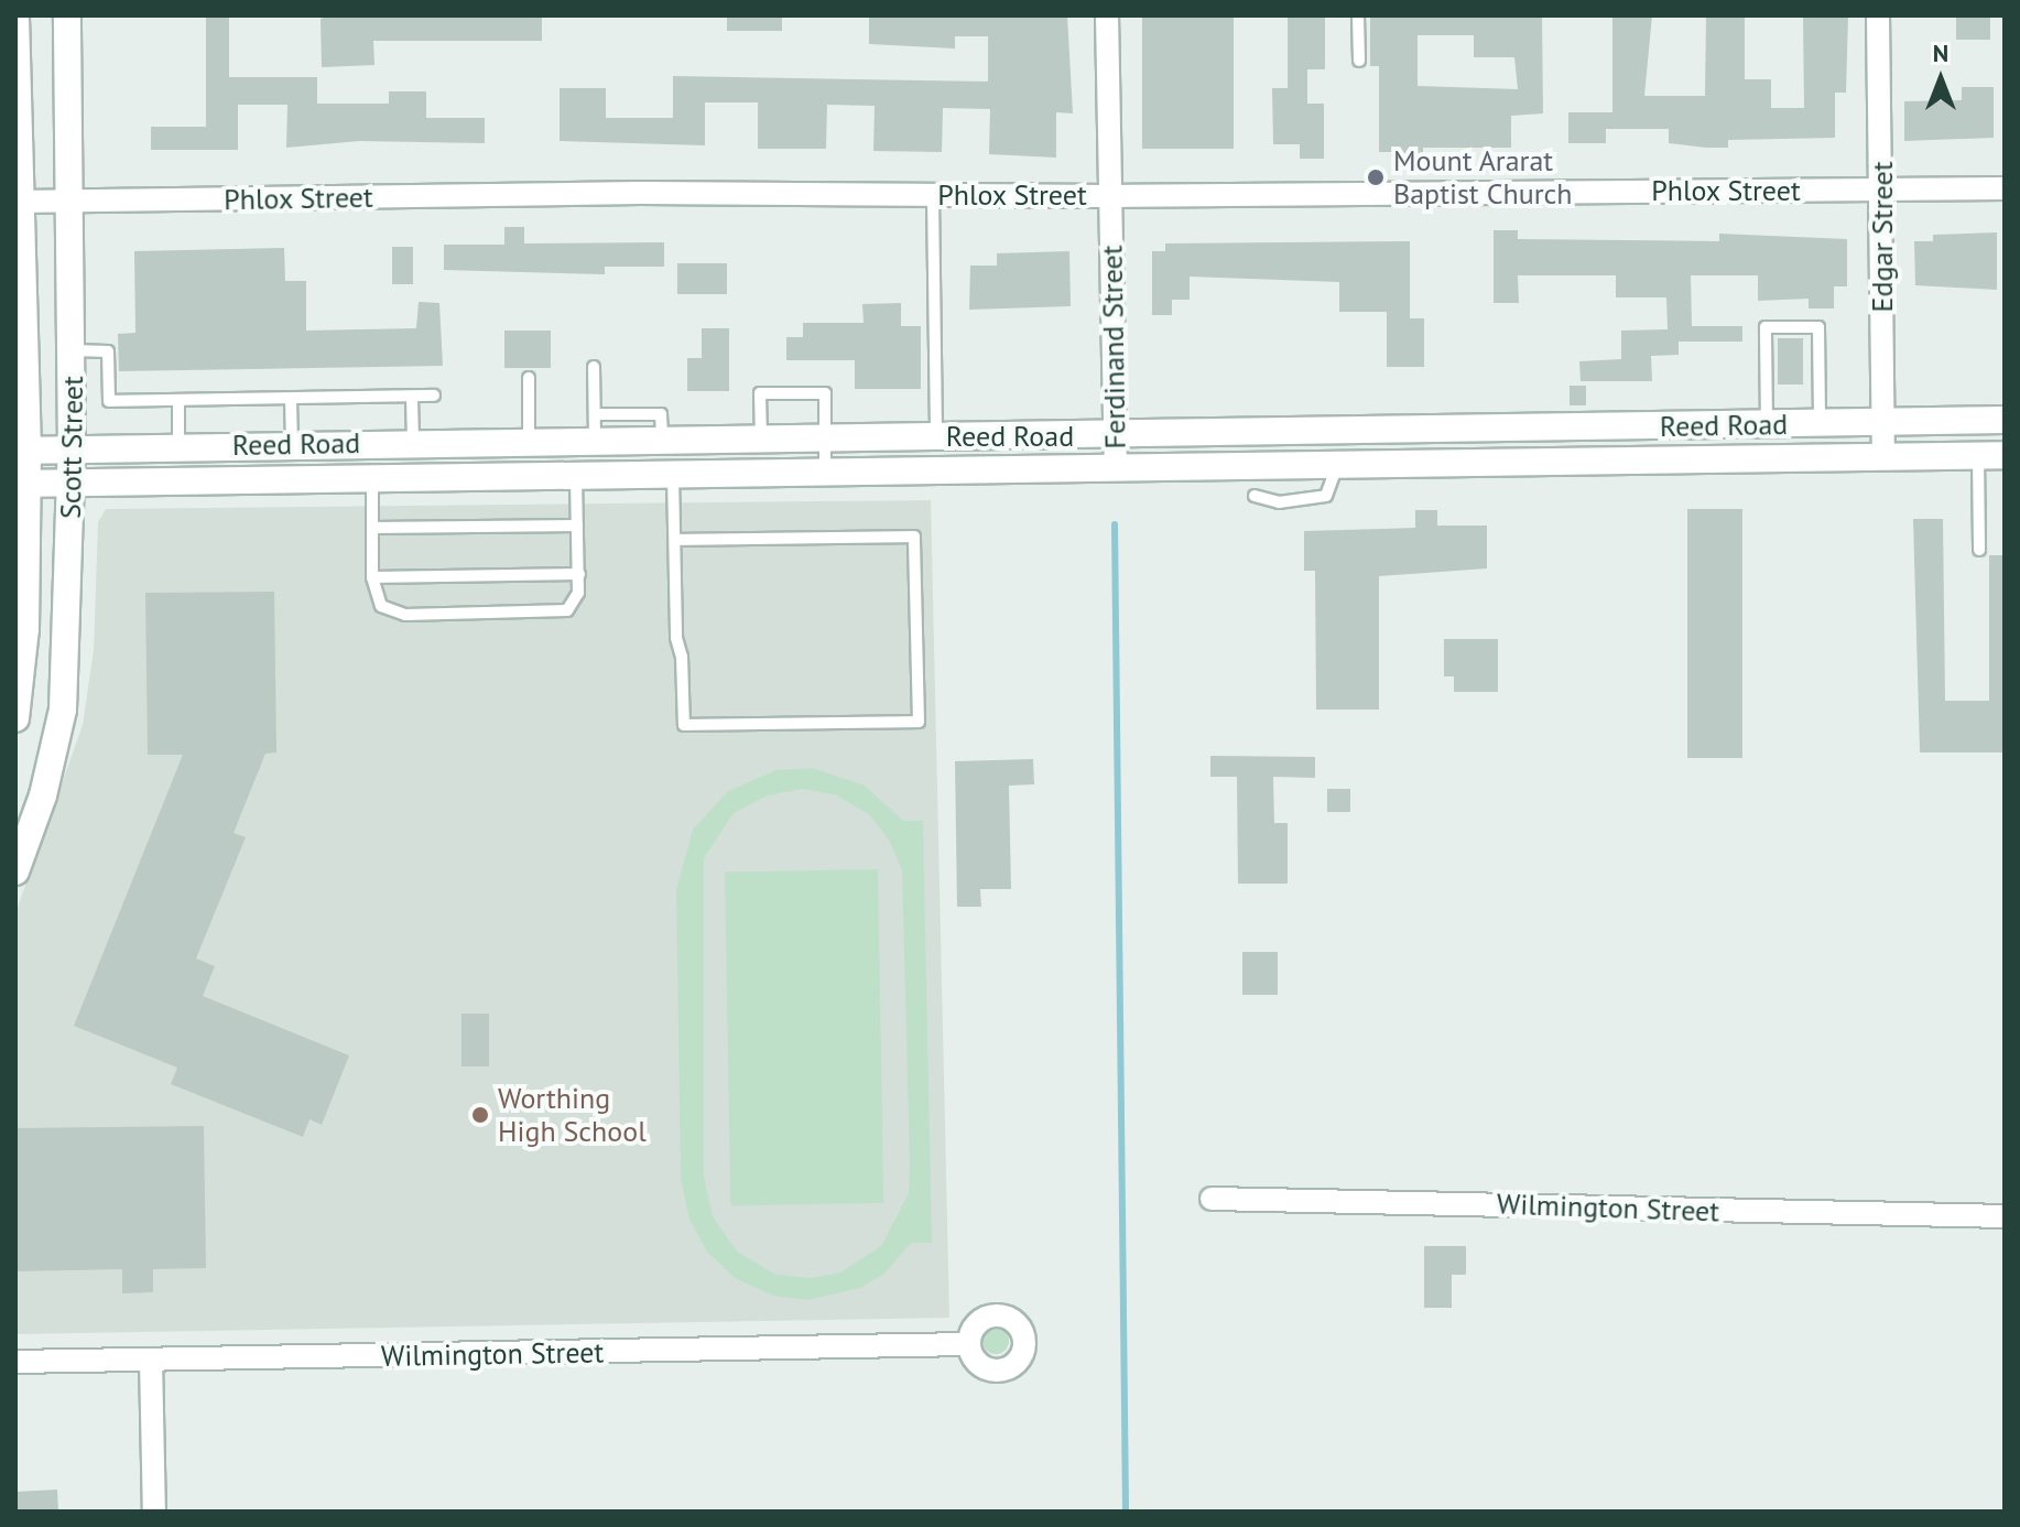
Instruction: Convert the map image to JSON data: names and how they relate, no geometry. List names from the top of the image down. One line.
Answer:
{"streets":{"street":["Phlox Street","Edgar Street","Ferdinand Street","Reed Road","Scott Street","Wilmington Street"]},"crossings":[["Phlox Street","Edgar Street"],["Phlox Street","Ferdinand Street"],["Phlox Street","Scott Street"],["Edgar Street","Reed Road"],["Ferdinand Street","Reed Road"],["Reed Road","Scott Street"]],"places":["Mount Ararat Baptist Church","Worthing High School"],"north":"top"}
